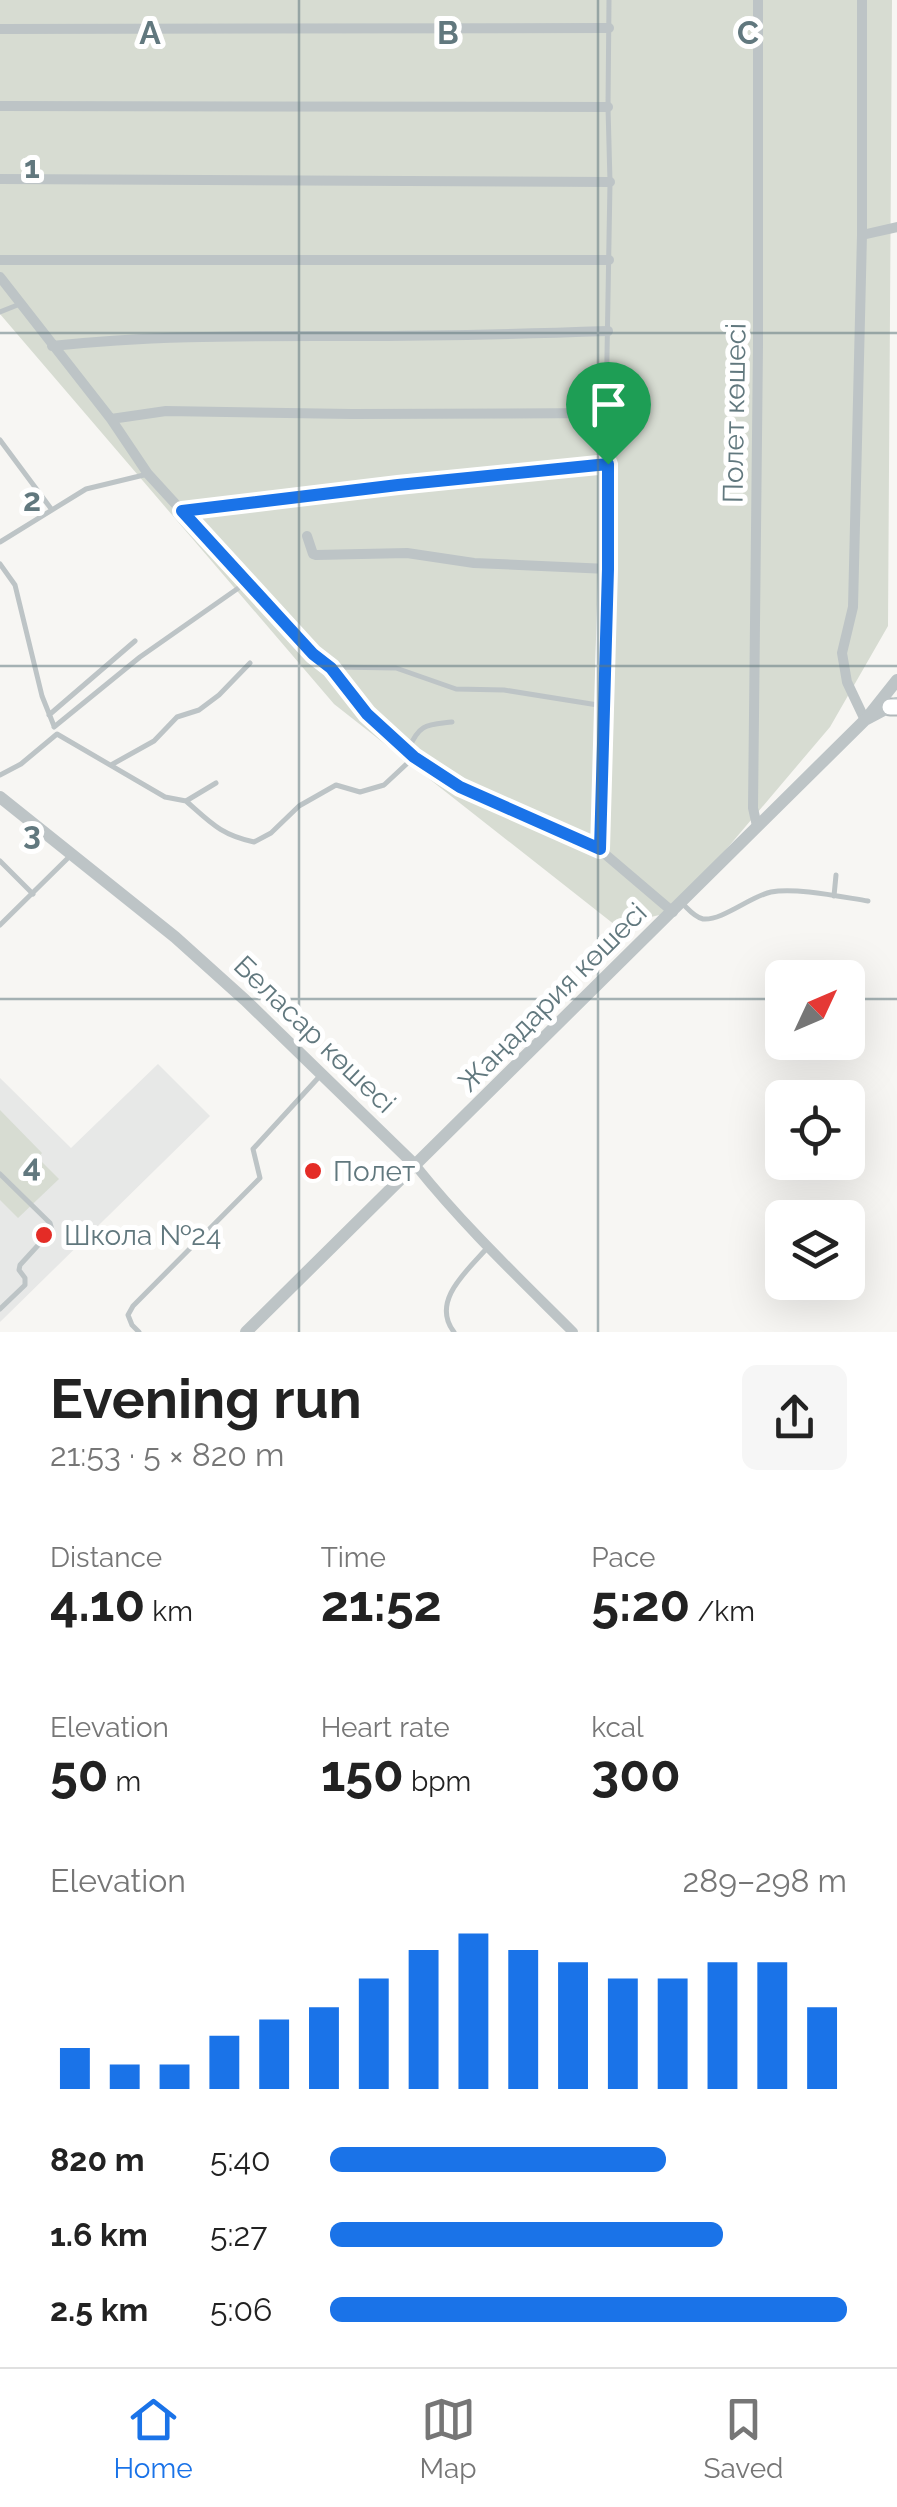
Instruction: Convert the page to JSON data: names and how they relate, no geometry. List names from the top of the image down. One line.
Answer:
{"streets":{"street":["Полет көшесі","Жаңадария көшесі","Беласар көшесі"]},"crossings":[["Полет көшесі","Жаңадария көшесі"],["Жаңадария көшесі","Беласар көшесі"]],"places":["Полет","Школа №24"],"north":"top right","page":{"heading":["Evening run","21:53 · 5 × 820 m"],"stats":[["Distance","4.10 km"],["Time","21:52"],["Pace","5:20 /km"],["Elevation","50 m"],["Heart rate","150 bpm"],["kcal","300"]],"chart":["Elevation","289–298 m"],"list":[{"name":"820 m","note":"5:40"},{"name":"1.6 km","note":"5:27"},{"name":"2.5 km","note":"5:06"}],"tabs":["Home","Map","Saved"]},"grid":{"columns":["A","B","C"],"rows":["1","2","3","4"]}}
